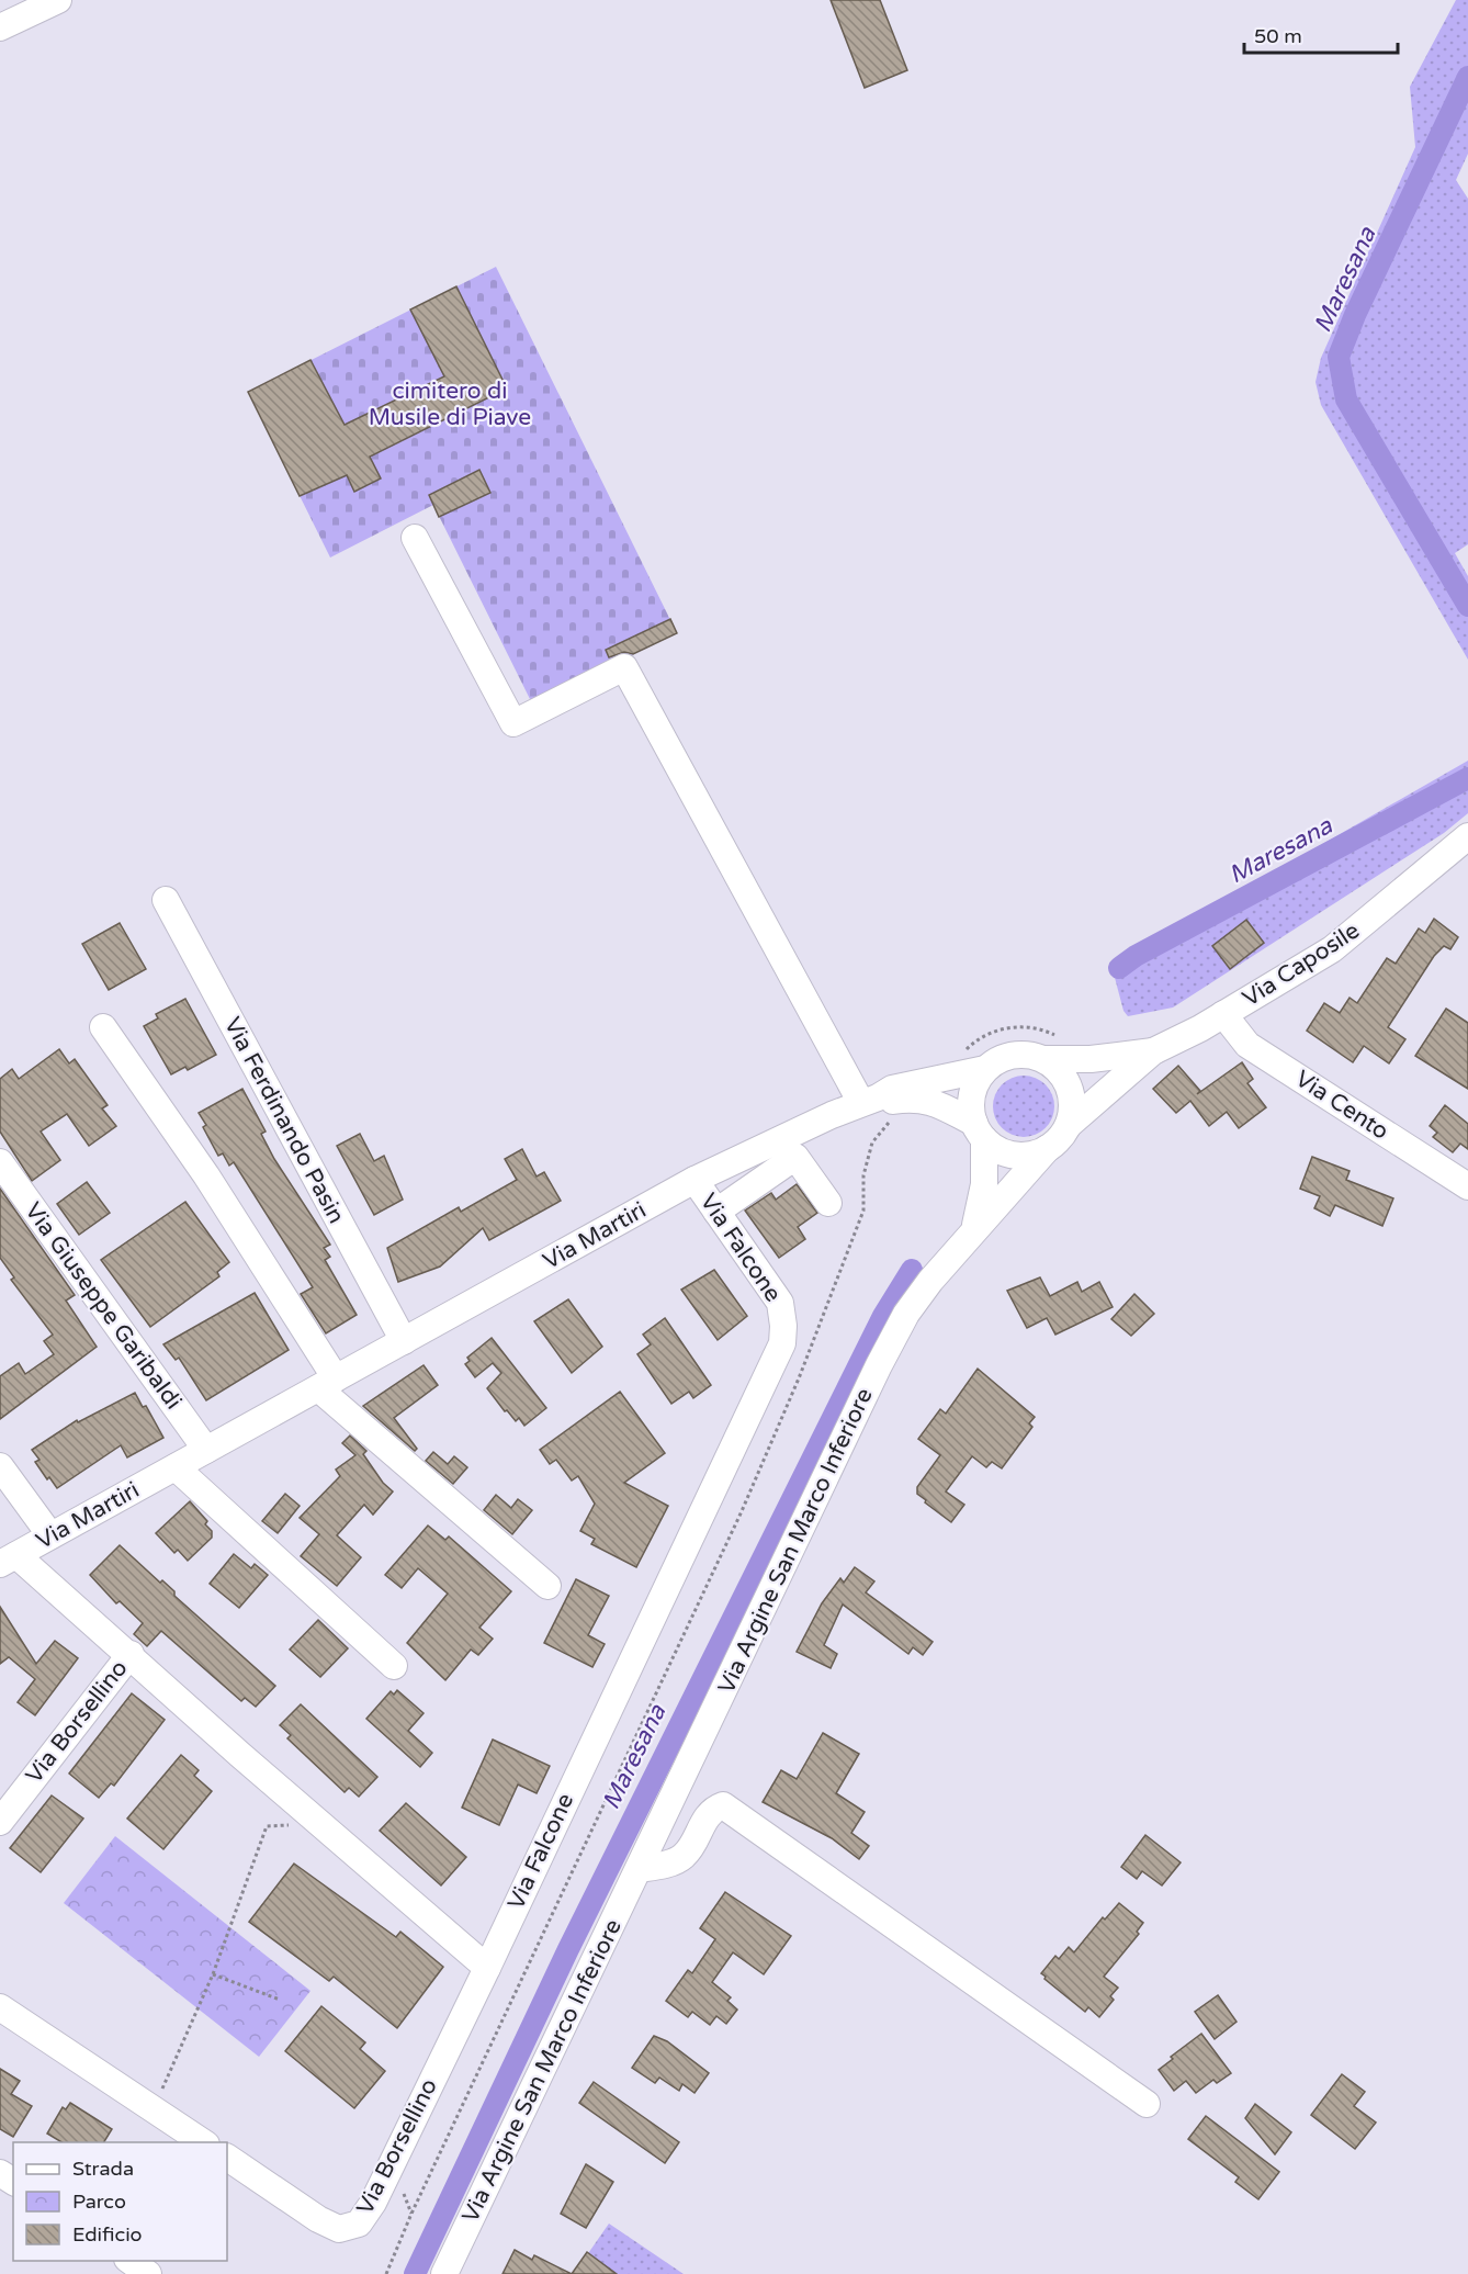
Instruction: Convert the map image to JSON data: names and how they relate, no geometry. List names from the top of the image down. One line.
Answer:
{"streets":{"street":["Via Caposile","Via Cento","Via Ferdinando Pasin","Via Martiri","Via Falcone","Via Giuseppe Garibaldi","Via Argine San Marco Inferiore","Via Borsellino"]},"crossings":[["Via Caposile","Via Cento"],["Via Caposile","Via Martiri"],["Via Caposile","Via Argine San Marco Inferiore"],["Via Ferdinando Pasin","Via Martiri"],["Via Martiri","Via Falcone"],["Via Martiri","Via Giuseppe Garibaldi"],["Via Martiri","Via Argine San Marco Inferiore"],["Via Falcone","Via Borsellino"]],"water":["Maresana"],"parks":["cimitero di Musile di Piave"],"legend":["Strada","Parco","Edificio"],"scale_bar":"50 m"}
